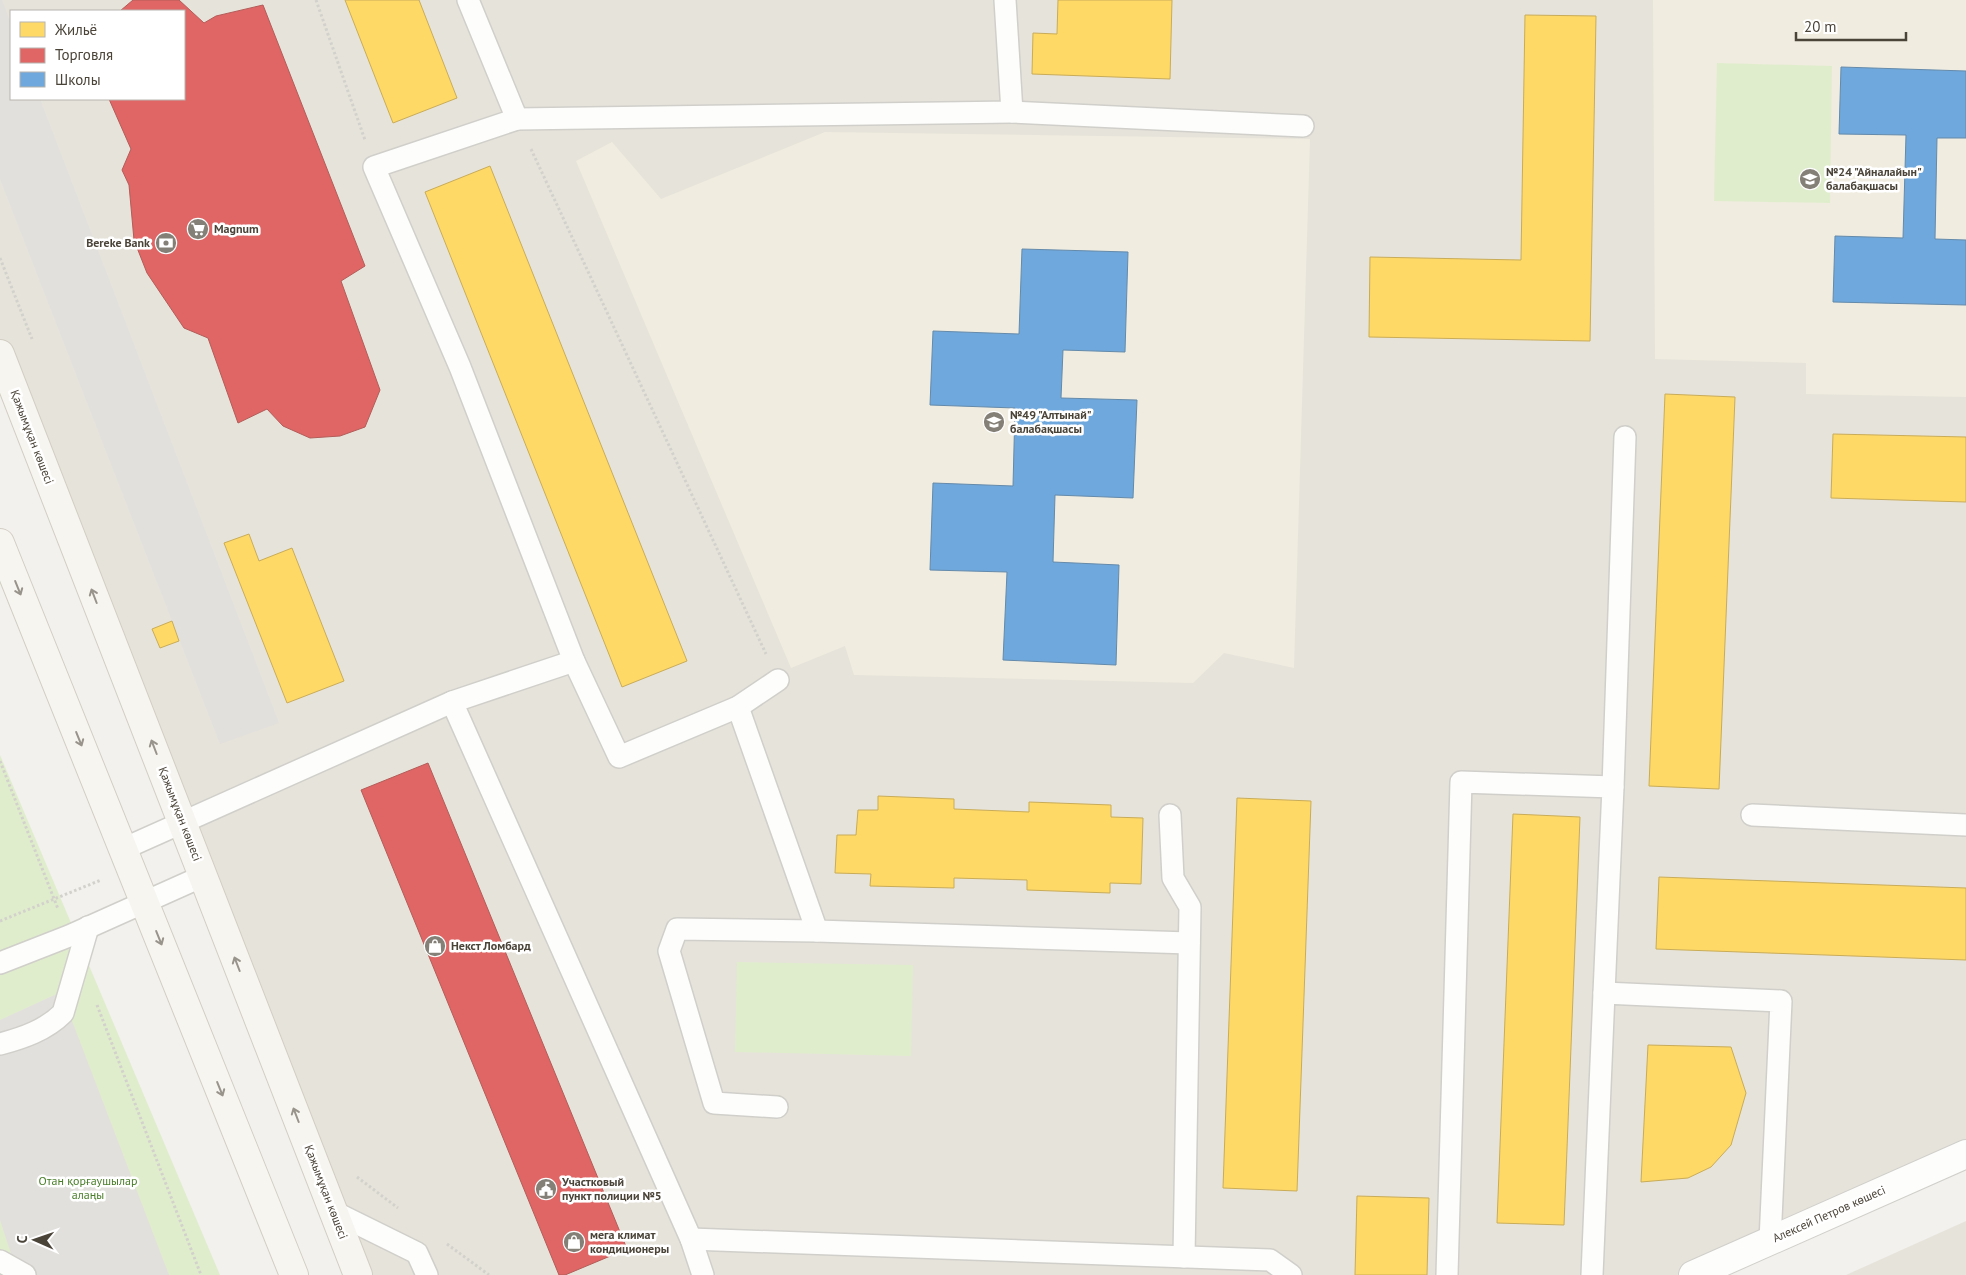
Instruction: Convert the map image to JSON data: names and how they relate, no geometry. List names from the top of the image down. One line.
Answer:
{"streets":{"main road":["Қажымұқан көшесі"],"street":["Алексей Петров көшесі"]},"parks":["Отан қорғаушылар алаңы"],"places":{"school or university":["№24 \"Айналайын\" балабақшасы","№49 \"Алтынай\" балабақшасы"],"supermarket":["Magnum"],"bank":["Bereke Bank"],"shop":["Некст Ломбард","мега климат кондиционеры"],"public building":["Участковый пункт полиции №5"]},"legend":["Жильё","Торговля","Школы"],"scale_bar":"20 m","north":"left"}
